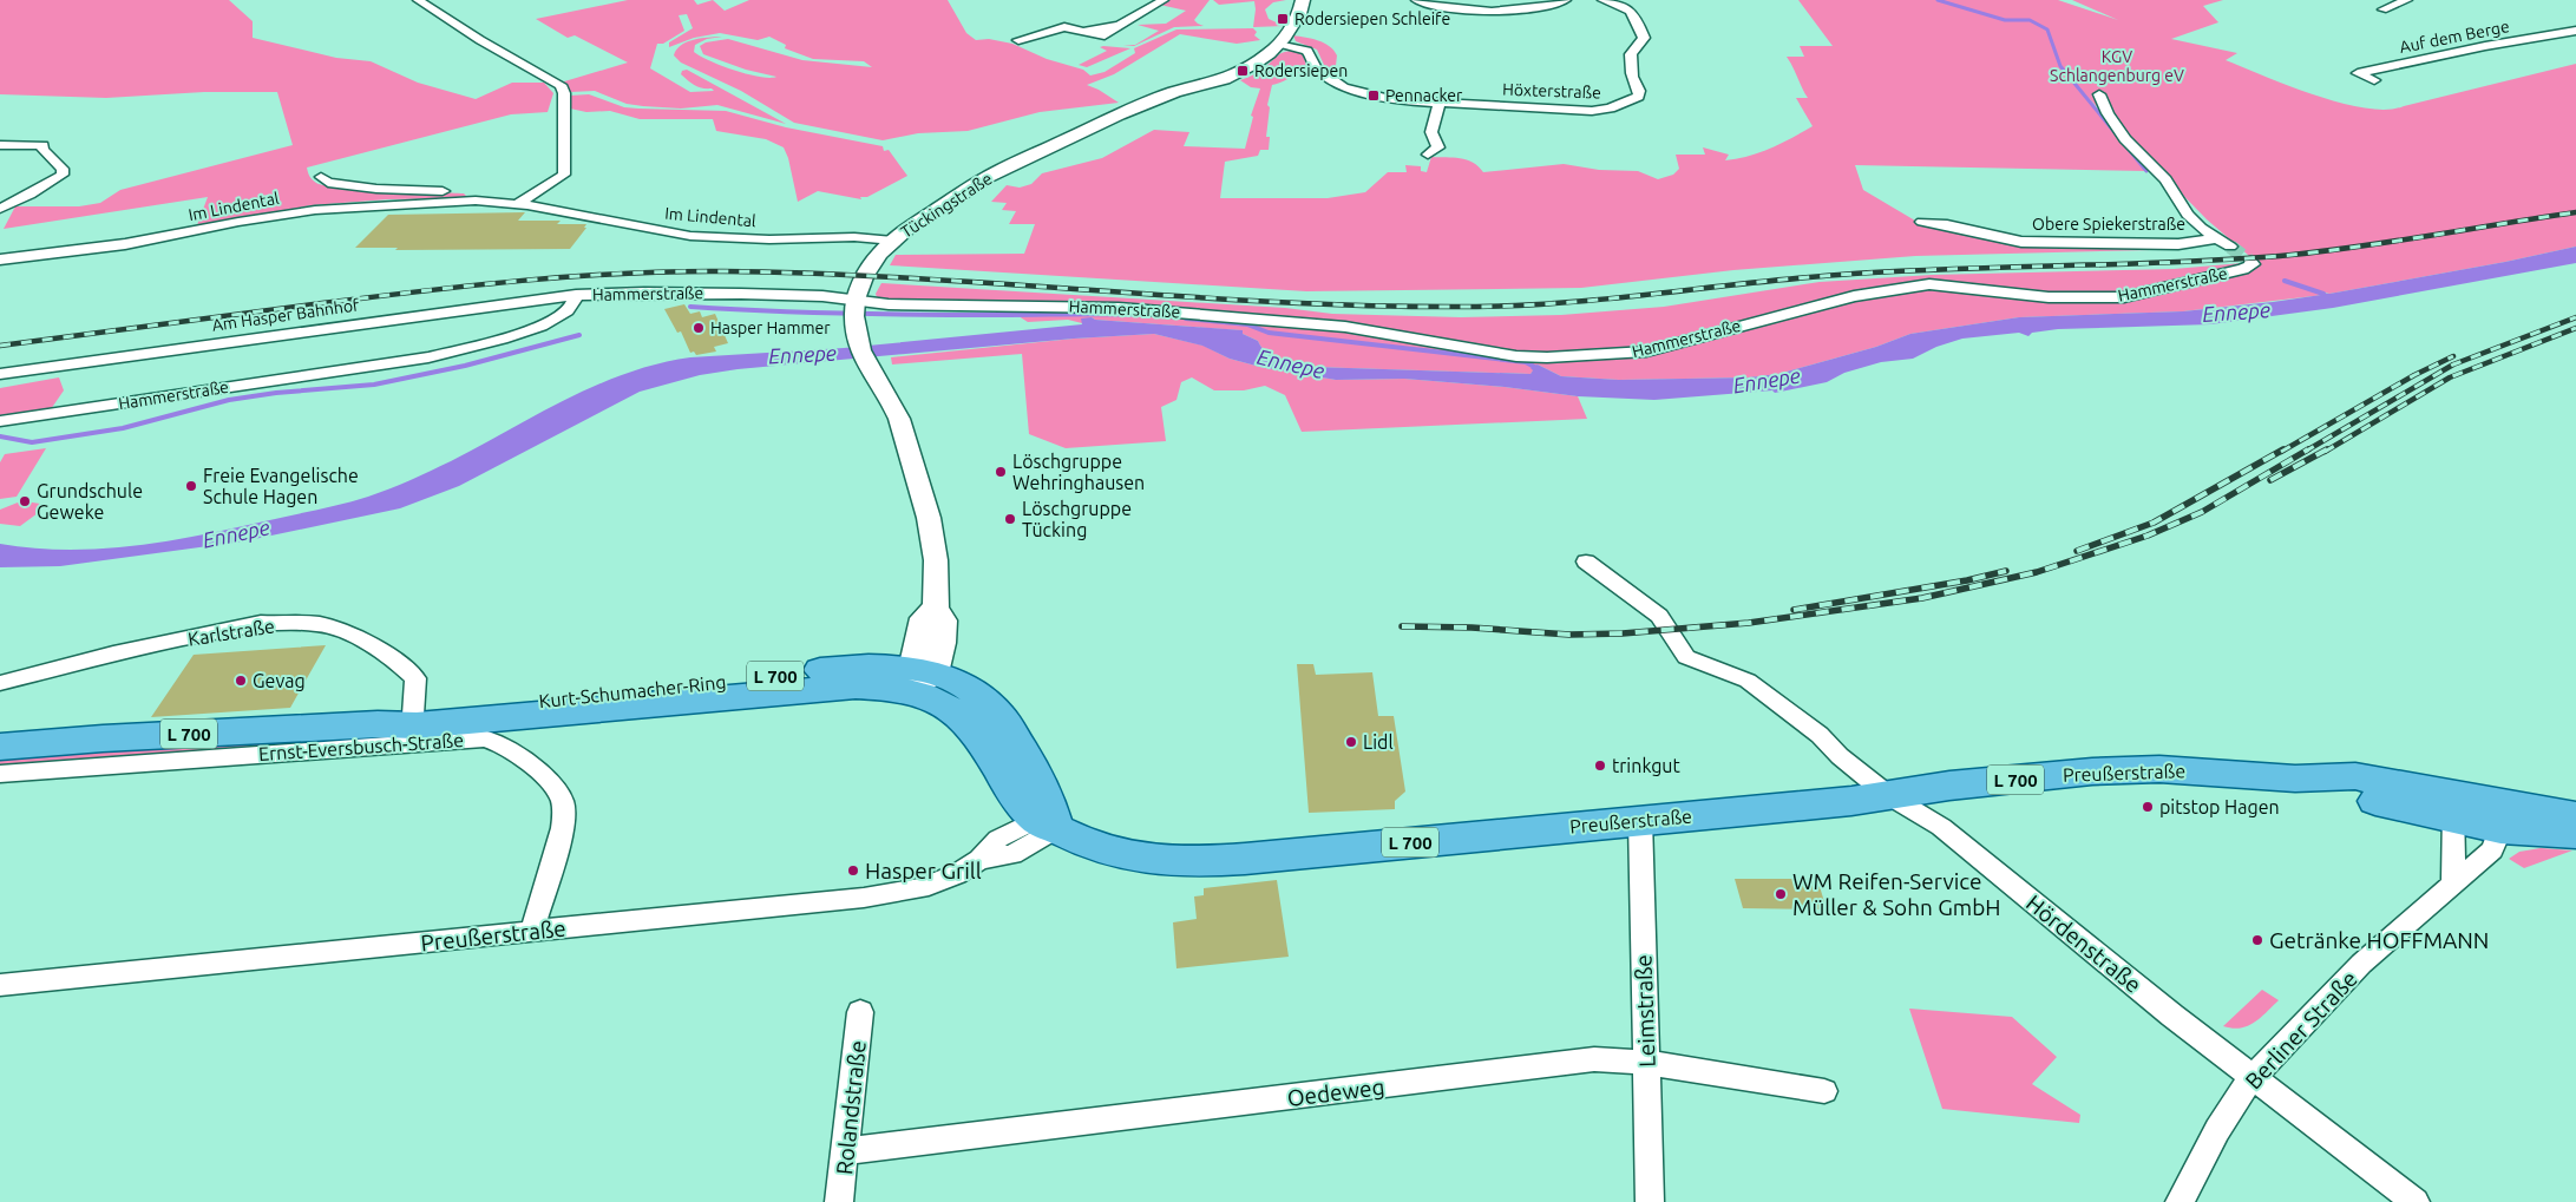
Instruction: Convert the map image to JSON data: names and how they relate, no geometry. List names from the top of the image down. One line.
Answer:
{"streets":{"main road":["L 700","Kurt-Schumacher-Ring","Preußerstraße"],"street":["Auf dem Berge","Höxterstraße","Tückingstraße","Im Lindental","Obere Spiekerstraße","Hammerstraße","Am Hasper Bahnhof","Karlstraße","Ernst-Eversbusch-Straße","Hördenstraße","Leimstraße","Berliner Straße","Oedeweg","Rolandstraße"]},"crossings":[["Höxterstraße","Tückingstraße"],["Tückingstraße","Im Lindental"],["Tückingstraße","Hammerstraße"],["Tückingstraße","Kurt-Schumacher-Ring"],["Obere Spiekerstraße","Hammerstraße"],["Hammerstraße","Am Hasper Bahnhof"],["Karlstraße","Kurt-Schumacher-Ring"],["L 700","Kurt-Schumacher-Ring"],["L 700","Preußerstraße"],["L 700","Berliner Straße"],["Kurt-Schumacher-Ring","Preußerstraße"],["Ernst-Eversbusch-Straße","Preußerstraße"],["Preußerstraße","Hördenstraße"],["Preußerstraße","Leimstraße"],["Hördenstraße","Berliner Straße"],["Leimstraße","Oedeweg"],["Oedeweg","Rolandstraße"]],"water":["Ennepe"],"parks":["KGV Schlangenburg eV"],"places":{"transit":["Rodersiepen Schleife","Rodersiepen","Pennacker"],"other":["Hasper Hammer","Löschgruppe Wehringhausen","Freie Evangelische Schule Hagen","Grundschule Geweke","Löschgruppe Tücking","Gevag","Lidl","trinkgut","pitstop Hagen","Hasper Grill","WM Reifen-Service Müller & Sohn GmbH","Getränke HOFFMANN"]}}
